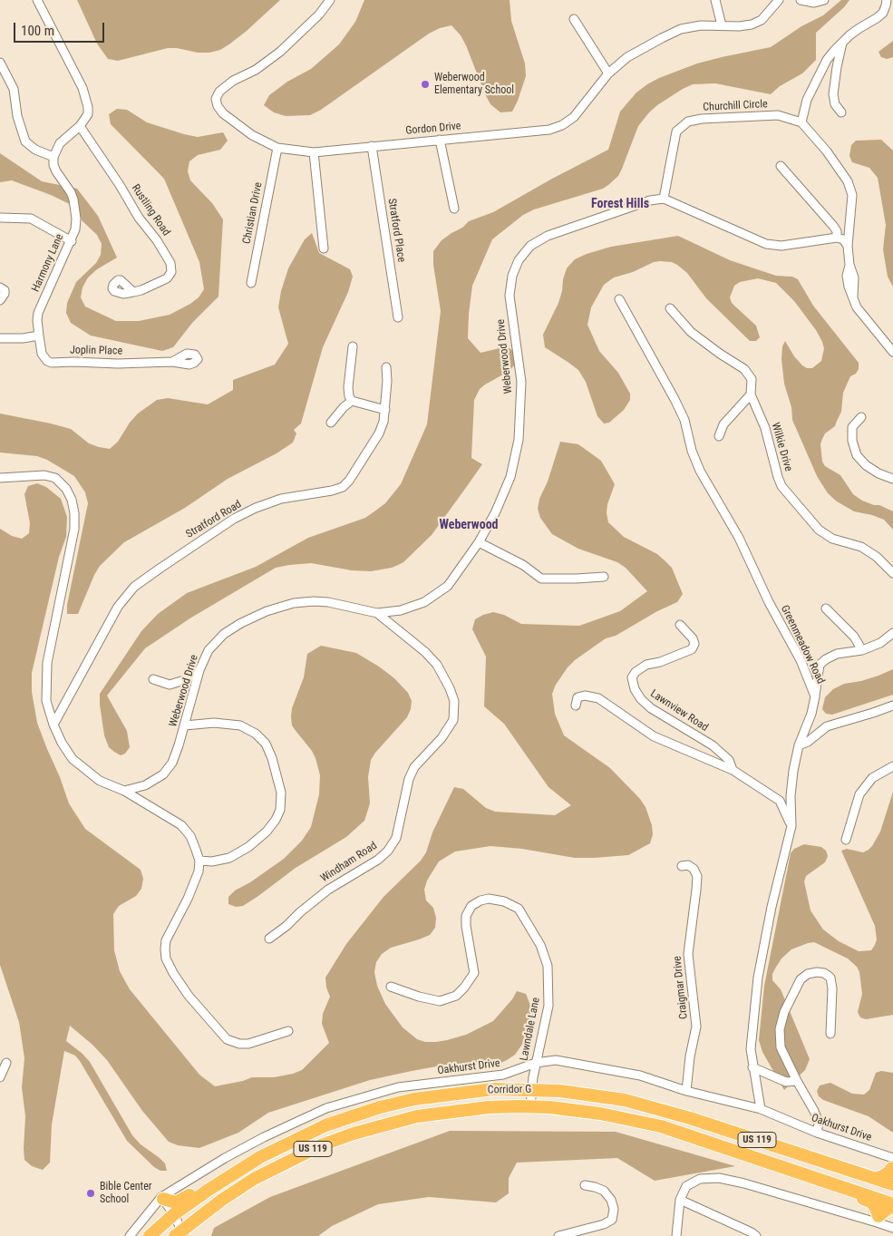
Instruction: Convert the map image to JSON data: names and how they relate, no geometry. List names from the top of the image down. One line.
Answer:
{"streets":{"highway":["Corridor G","US 119"],"street":["Churchill Circle","Gordon Drive","Rustling Road","Christian Drive","Stratford Place","Harmony Lane","Joplin Place","Weberwood Drive","Wilkie Drive","Stratford Road","Greenmeadow Road","Lawnview Road","Windham Road","Craigmar Drive","Lawndale Lane","Oakhurst Drive"]},"crossings":[["Churchill Circle","Weberwood Drive"],["Gordon Drive","Christian Drive"],["Gordon Drive","Stratford Place"],["Harmony Lane","Joplin Place"],["Weberwood Drive","Windham Road"],["Greenmeadow Road","Lawnview Road"],["Greenmeadow Road","Oakhurst Drive"],["Craigmar Drive","Oakhurst Drive"],["Lawndale Lane","Oakhurst Drive"],["Lawndale Lane","Corridor G"],["Lawndale Lane","US 119"],["Corridor G","US 119"]],"districts":["Forest Hills","Weberwood"],"places":["Weberwood Elementary School","Bible Center School"],"scale_bar":"100 m"}
